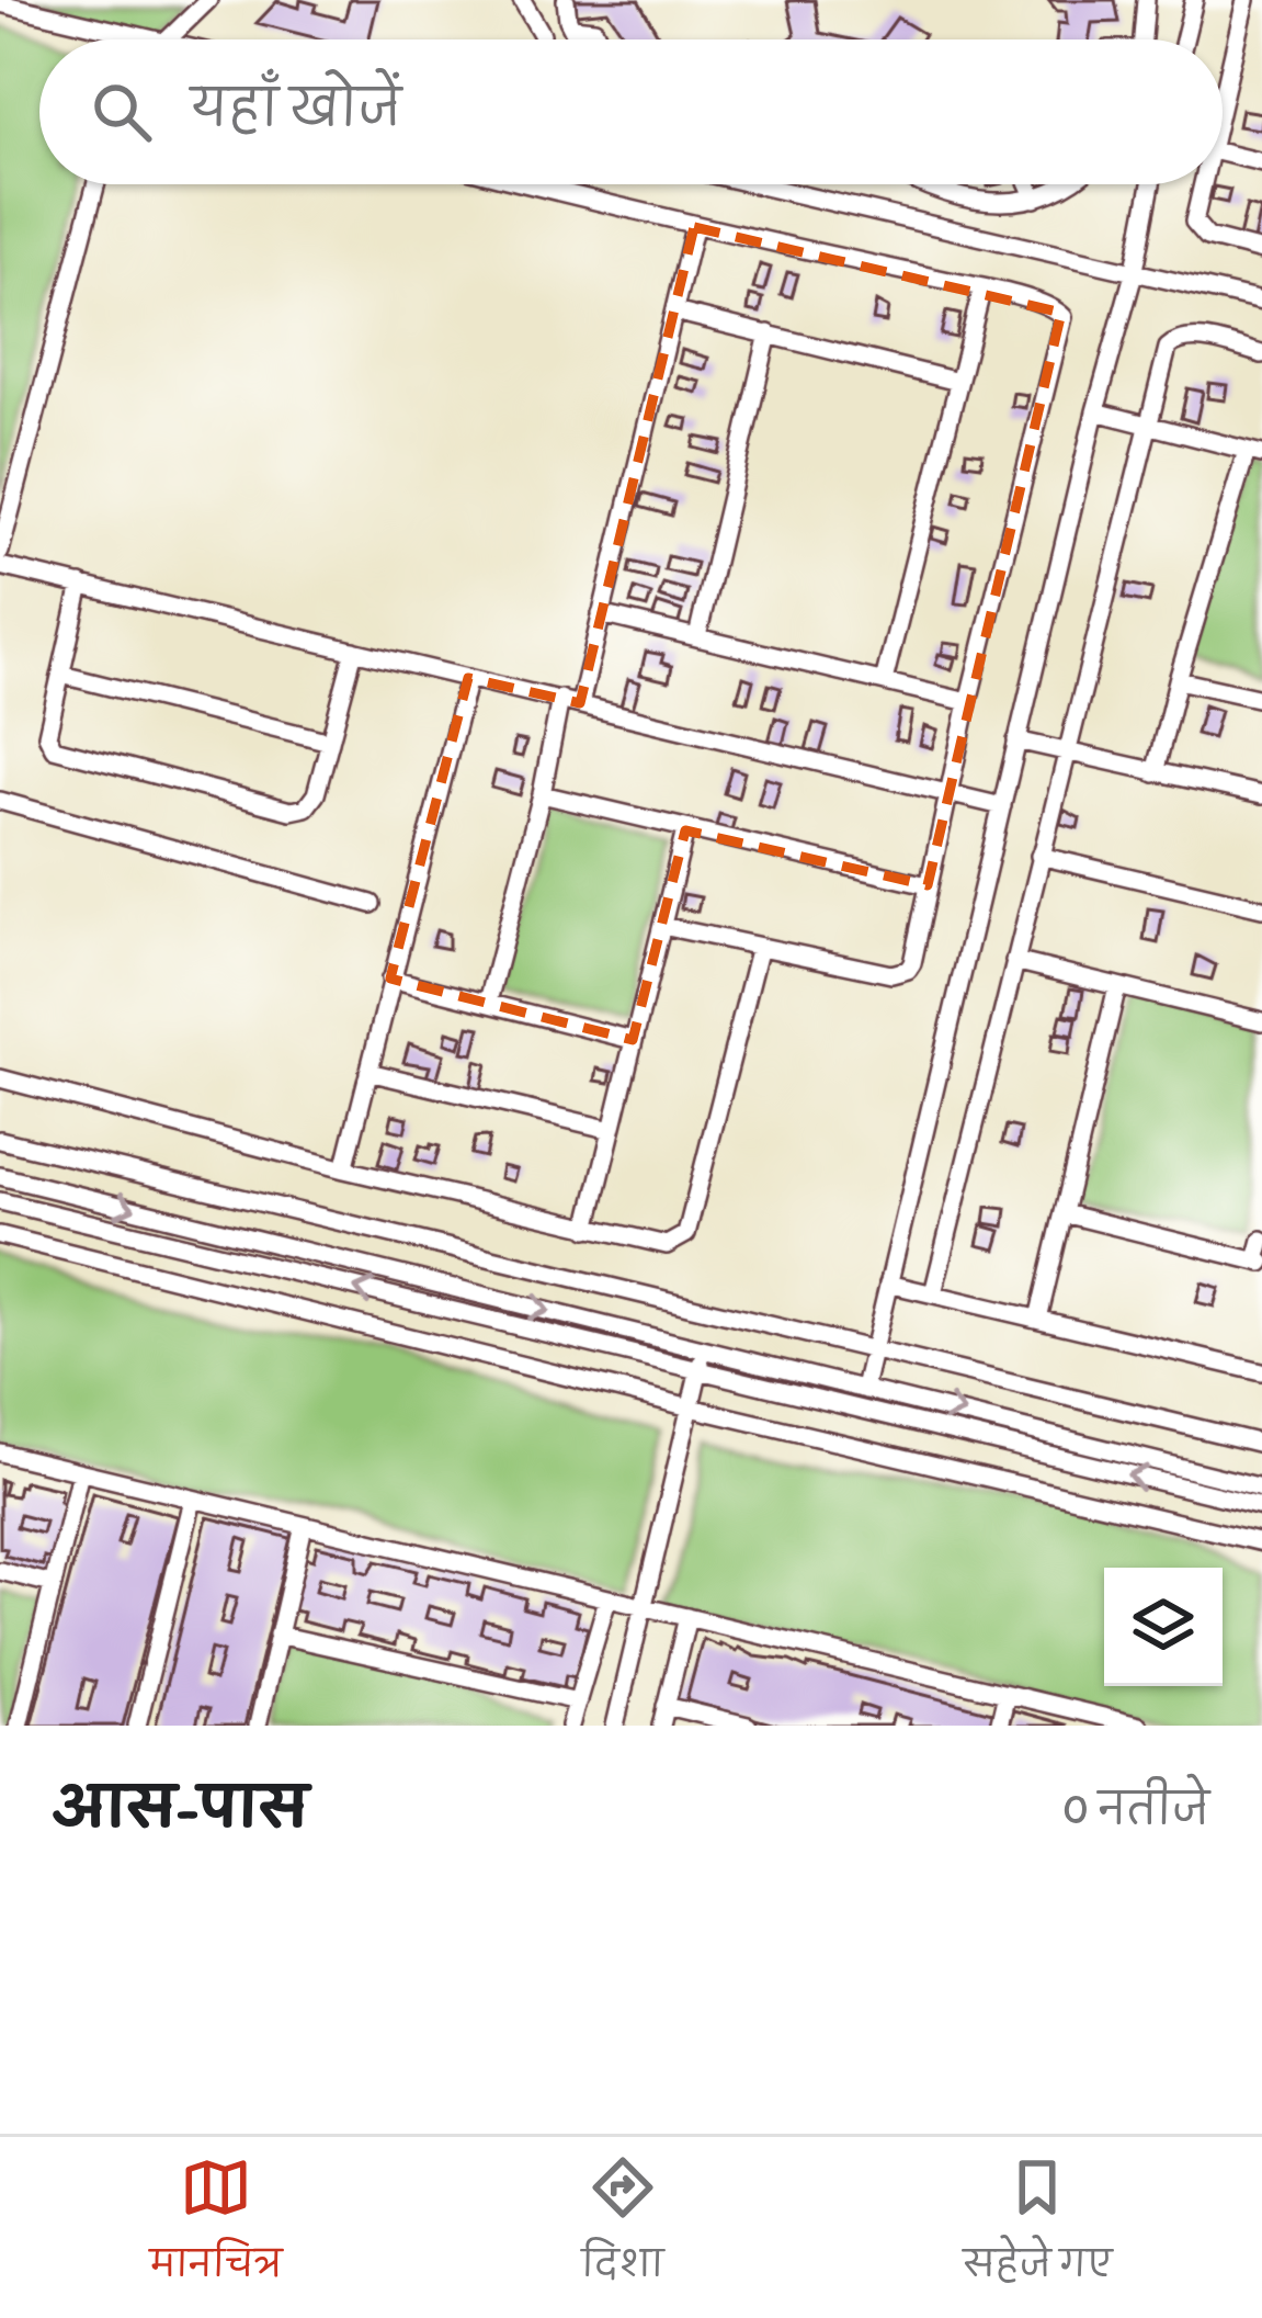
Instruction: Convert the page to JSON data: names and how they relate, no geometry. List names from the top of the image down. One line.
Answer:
{"page":{"search":"यहाँ खोजें","heading":["आस-पास","0 नतीजे"],"nav":["मानचित्र","दिशा","सहेजे गए"]}}
